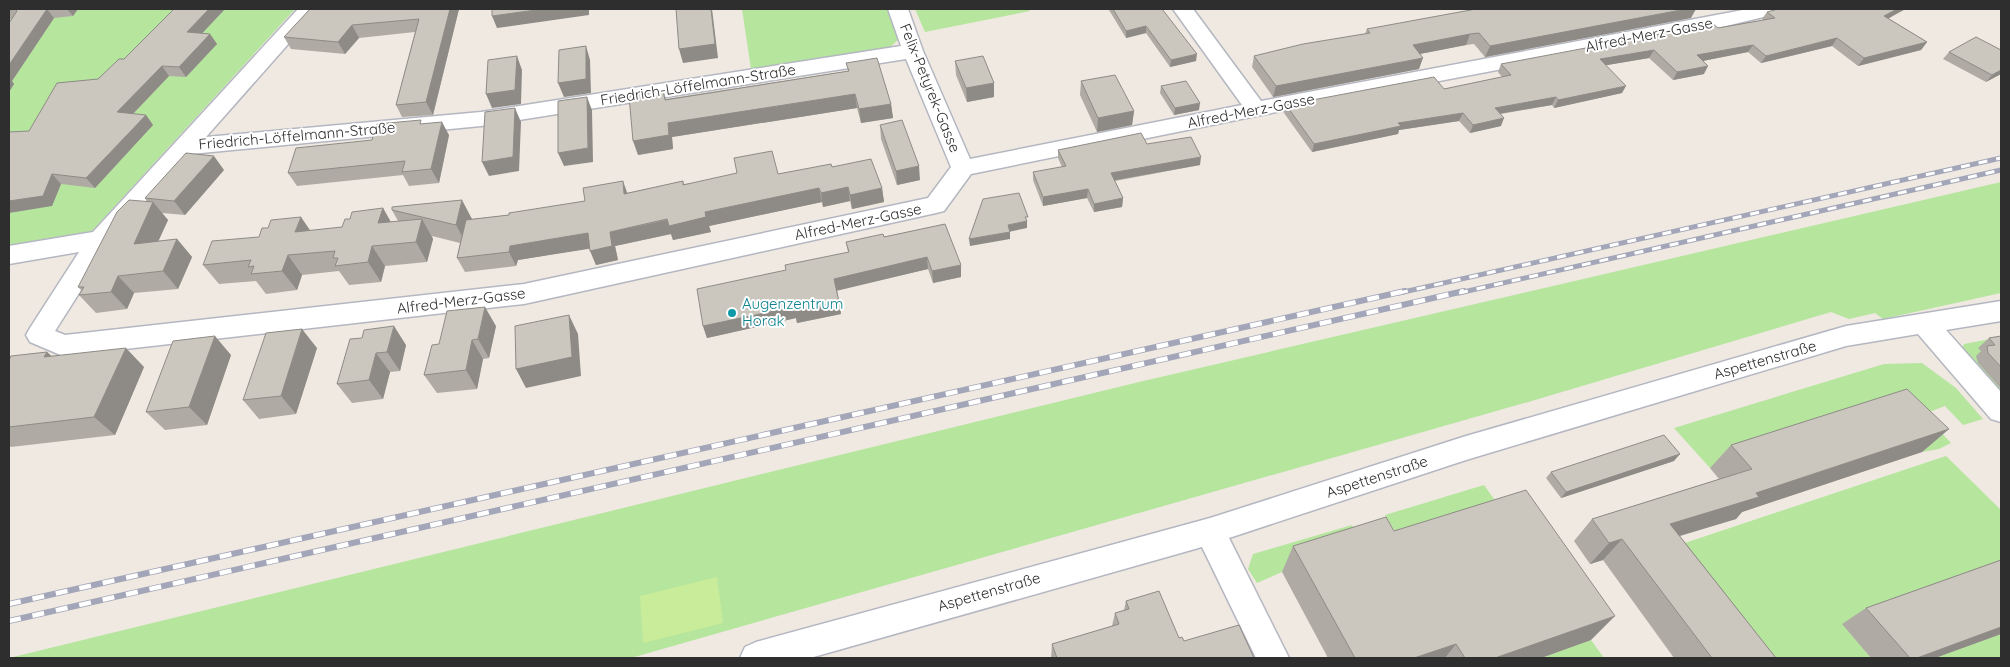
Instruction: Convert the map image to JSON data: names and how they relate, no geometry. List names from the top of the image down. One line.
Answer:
{"streets":{"street":["Alfred-Merz-Gasse","Friedrich-Löffelmann-Straße","Felix-Petyrek-Gasse","Aspettenstraße"]},"crossings":[["Alfred-Merz-Gasse","Felix-Petyrek-Gasse"],["Friedrich-Löffelmann-Straße","Felix-Petyrek-Gasse"]],"places":["Augenzentrum Horak"]}
